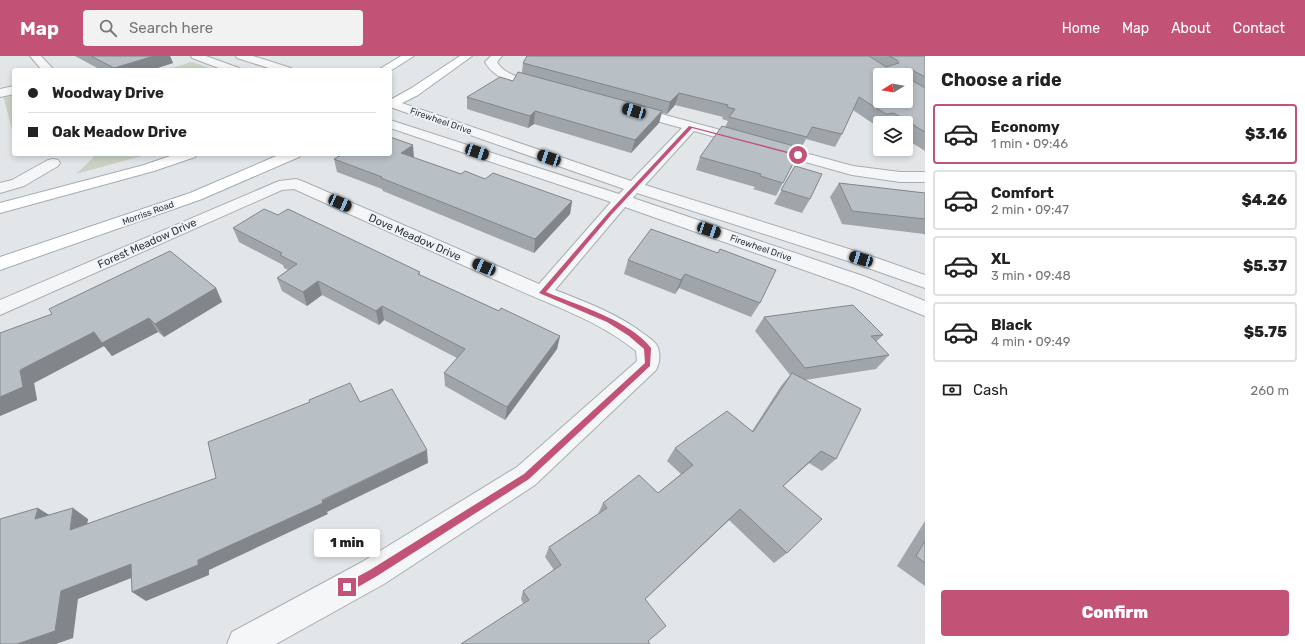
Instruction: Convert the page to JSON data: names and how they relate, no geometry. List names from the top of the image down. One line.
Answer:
{"streets":{"main road":["Morriss Road"],"street":["Firewheel Drive","Dove Meadow Drive","Forest Meadow Drive"]},"crossings":[["Dove Meadow Drive","Forest Meadow Drive"]],"north":"left","page":{"header":"Map","search":"Search here","nav":["Home","Map","About","Contact"],"heading":"Choose a ride","banner":["Woodway Drive","Oak Meadow Drive"],"list":[{"name":"Economy","note":"1 min · 09:46","value":"$3.16"},{"name":"Comfort","note":"2 min · 09:47","value":"$4.26"},{"name":"XL","note":"3 min · 09:48","value":"$5.37"},{"name":"Black","note":"4 min · 09:49","value":"$5.75"}],"pay":["Cash","260 m"],"bubble":"1 min","buttons":"Confirm"}}
